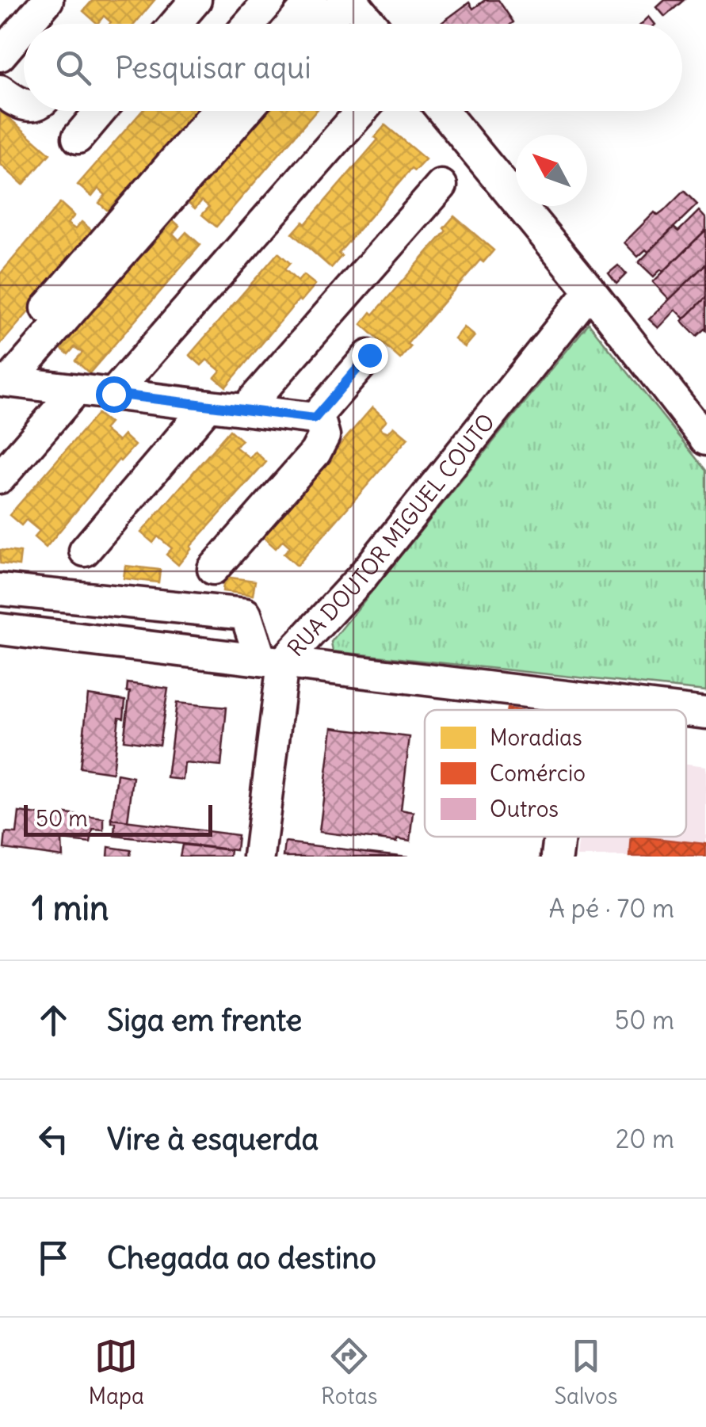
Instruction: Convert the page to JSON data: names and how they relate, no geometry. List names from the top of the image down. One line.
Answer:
{"streets":{"street":["RUA DOUTOR MIGUEL COUTO"]},"legend":["Moradias","Comércio","Outros"],"scale_bar":"50 m","north":"top left","page":{"search":"Pesquisar aqui","scale":"50 m","heading":["1 min","A pé · 70 m"],"list":[["Siga em frente","50 m"],["Vire à esquerda","20 m"],"Chegada ao destino"],"nav":["Mapa","Rotas","Salvos"]}}
